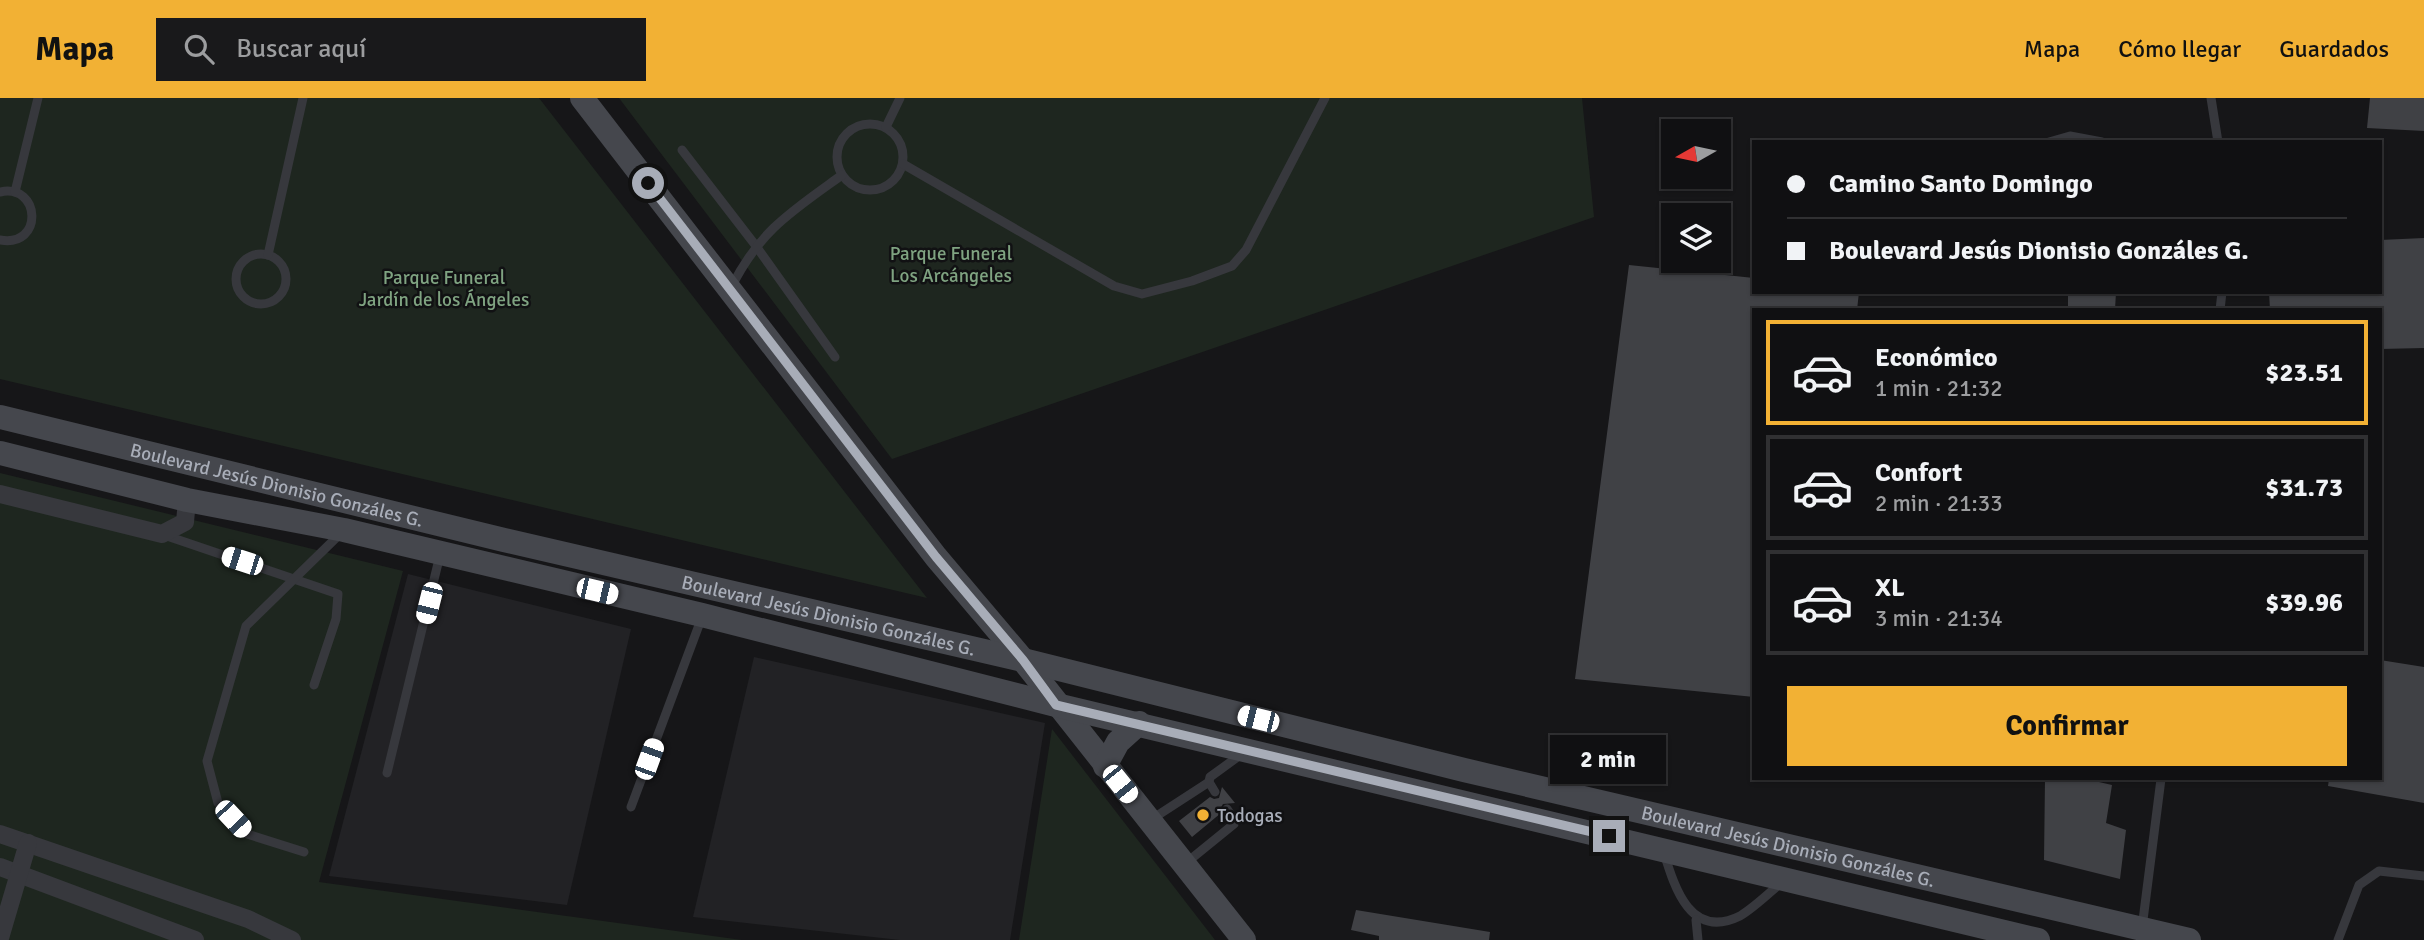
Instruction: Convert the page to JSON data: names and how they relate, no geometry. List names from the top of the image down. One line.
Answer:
{"streets":{"main road":["Boulevard Jesús Dionisio Gonzáles G."]},"parks":["Parque Funeral Los Arcángeles","Parque Funeral Jardín de los Ángeles"],"places":["Todogas"],"north":"left","page":{"header":"Mapa","search":"Buscar aquí","nav":["Mapa","Cómo llegar","Guardados"],"banner":["Camino Santo Domingo","Boulevard Jesús Dionisio Gonzáles G."],"list":[{"name":"Económico","note":"1 min · 21:32","value":"$23.51"},{"name":"Confort","note":"2 min · 21:33","value":"$31.73"},{"name":"XL","note":"3 min · 21:34","value":"$39.96"}],"buttons":"Confirmar","bubble":"2 min"}}
